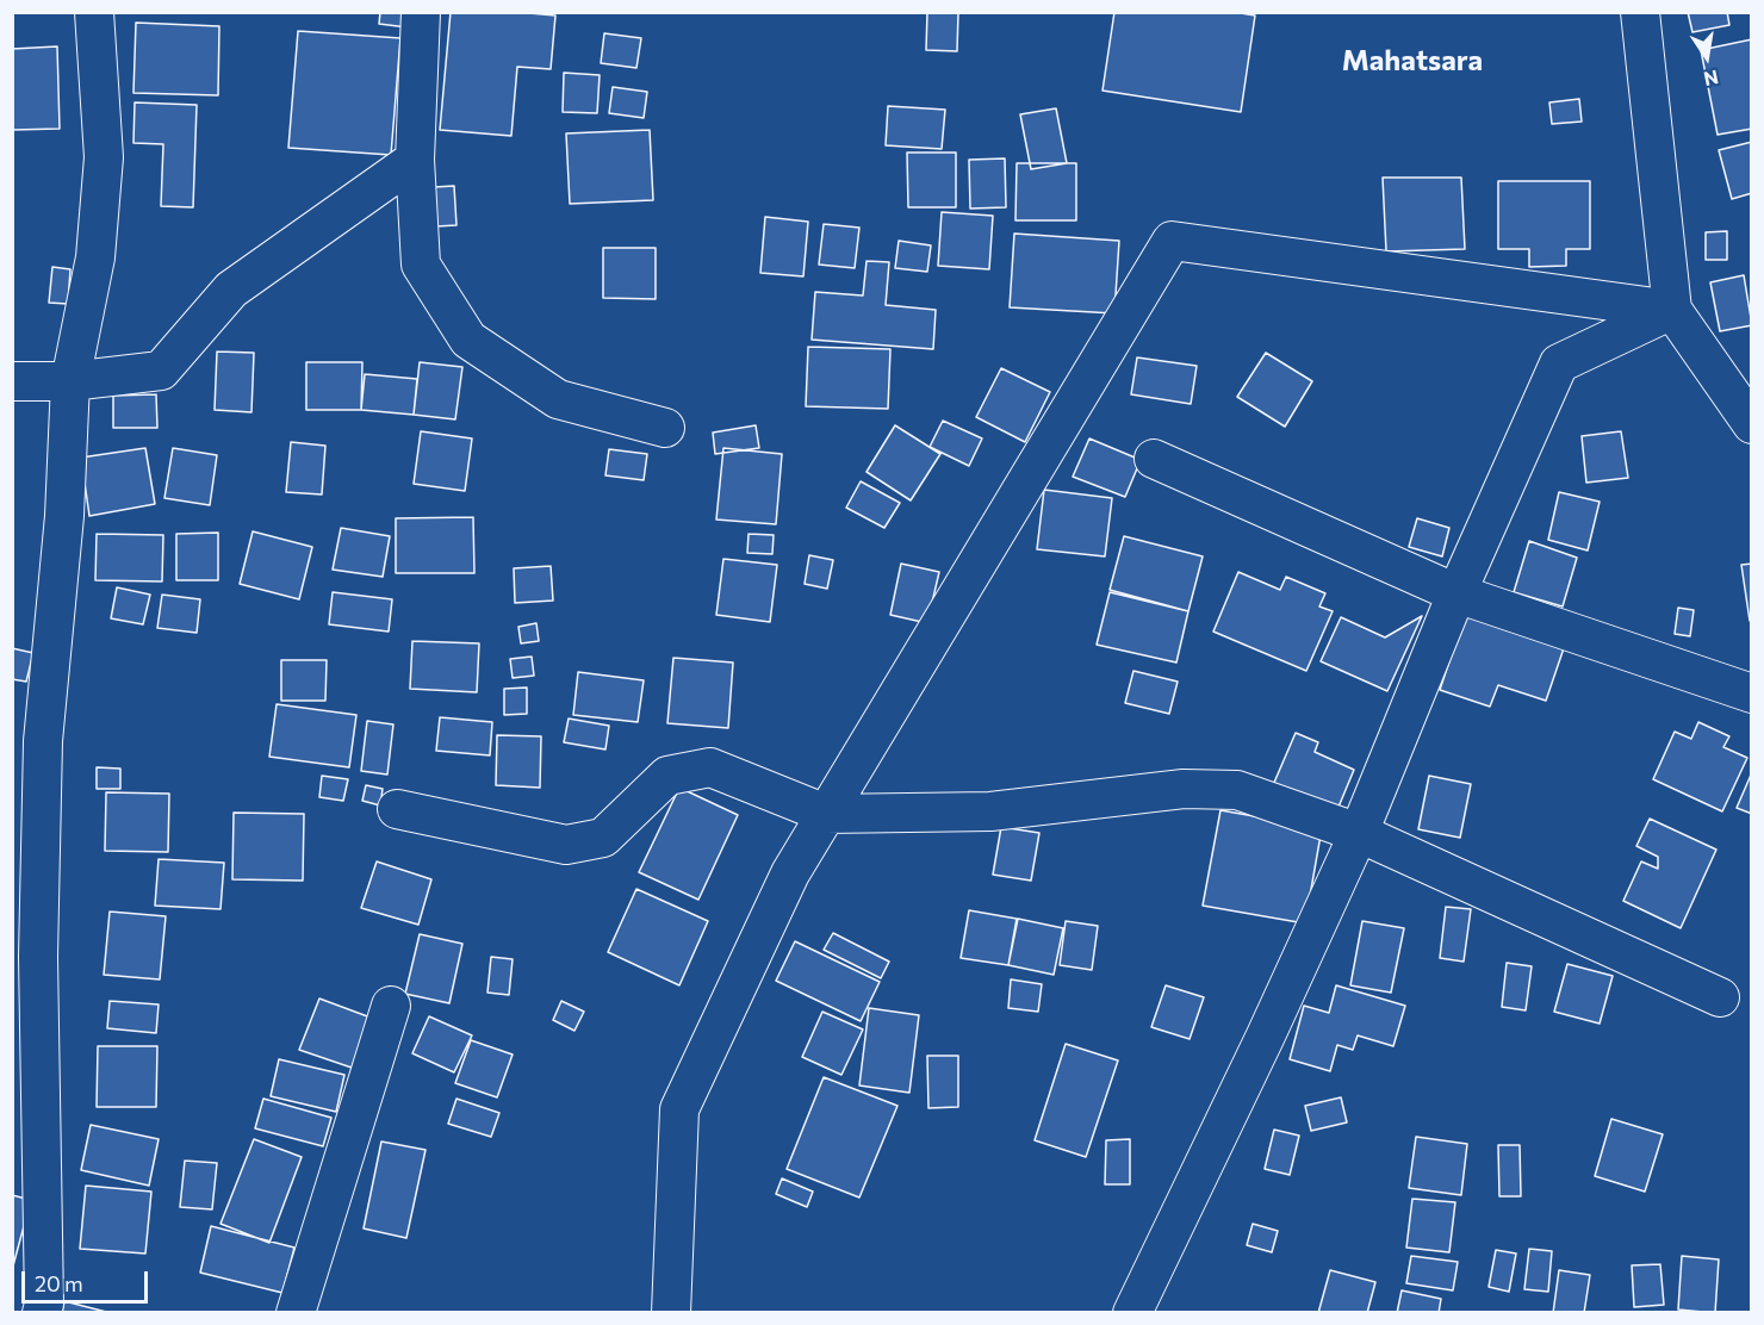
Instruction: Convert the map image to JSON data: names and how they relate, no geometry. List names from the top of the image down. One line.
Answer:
{"districts":["Mahatsara"],"scale_bar":"20 m","north":"bottom"}
